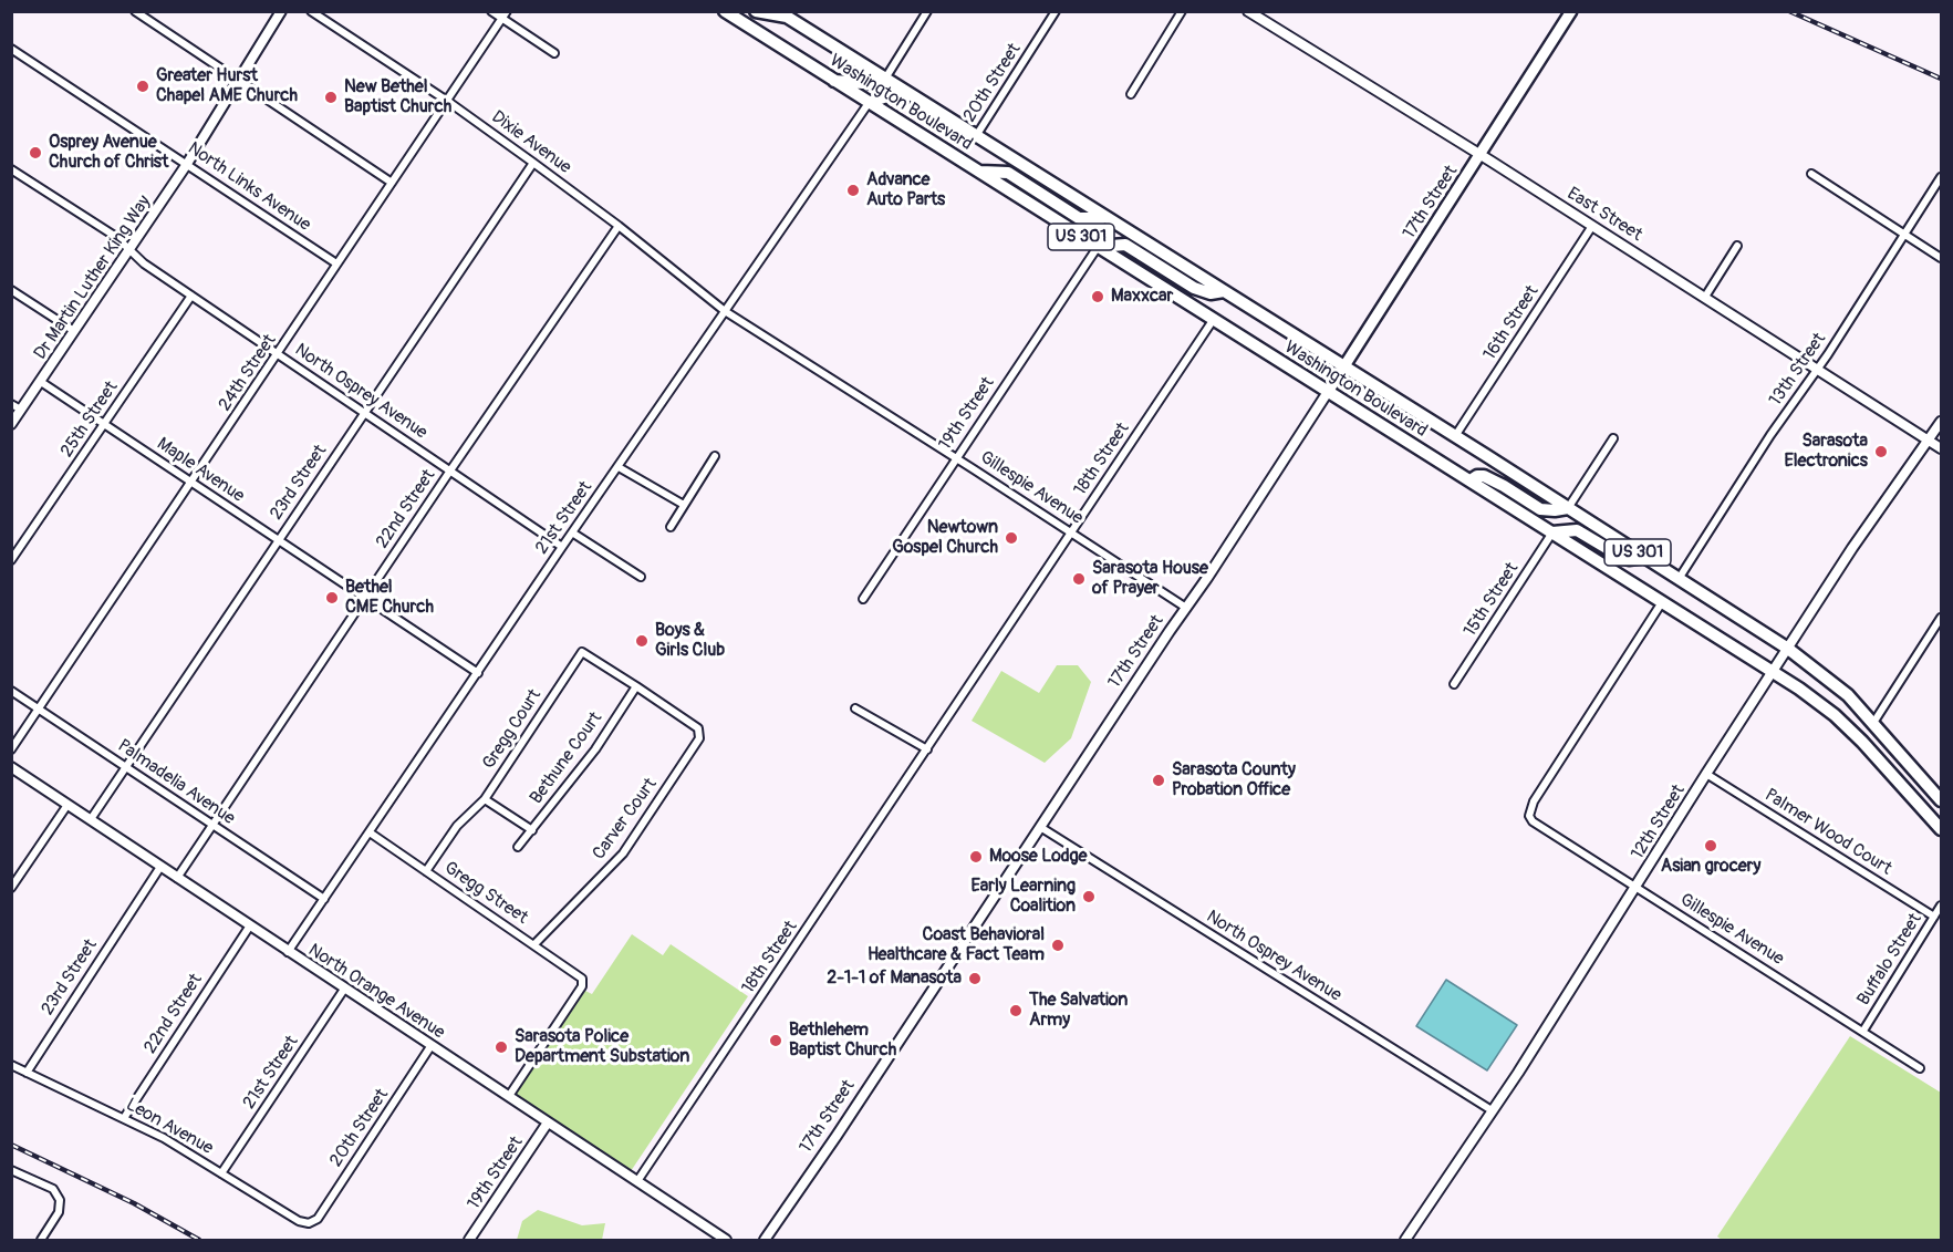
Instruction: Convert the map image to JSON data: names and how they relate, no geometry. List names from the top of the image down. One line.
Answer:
{"streets":{"main road":["Washington Boulevard","17th Street","US 301"],"street":["20th Street","Dixie Avenue","North Links Avenue","East Street","Dr Martin Luther King Way","16th Street","13th Street","24th Street","North Osprey Avenue","19th Street","25th Street","18th Street","Maple Avenue","23rd Street","Gillespie Avenue","22nd Street","21st Street","15th Street","Gregg Court","Bethune Court","Palmadelia Avenue","Carver Court","12th Street","Palmer Wood Court","Gregg Street","Buffalo Street","North Orange Avenue","Leon Avenue"]},"crossings":[["20th Street","Washington Boulevard"],["20th Street","North Orange Avenue"],["20th Street","Leon Avenue"],["Washington Boulevard","17th Street"],["Washington Boulevard","16th Street"],["Washington Boulevard","13th Street"],["Washington Boulevard","19th Street"],["Washington Boulevard","18th Street"],["Washington Boulevard","Gillespie Avenue"],["Washington Boulevard","21st Street"],["Washington Boulevard","15th Street"],["Washington Boulevard","12th Street"],["Dixie Avenue","24th Street"],["Dixie Avenue","23rd Street"],["Dixie Avenue","Gillespie Avenue"],["Dixie Avenue","22nd Street"],["Dixie Avenue","21st Street"],["North Links Avenue","Dr Martin Luther King Way"],["North Links Avenue","24th Street"],["17th Street","East Street"],["17th Street","North Osprey Avenue"],["17th Street","Gillespie Avenue"],["East Street","16th Street"],["East Street","13th Street"],["East Street","12th Street"],["Dr Martin Luther King Way","North Osprey Avenue"],["Dr Martin Luther King Way","Maple Avenue"],["24th Street","North Osprey Avenue"],["24th Street","Maple Avenue"],["24th Street","Palmadelia Avenue"],["North Osprey Avenue","25th Street"],["North Osprey Avenue","23rd Street"],["North Osprey Avenue","22nd Street"],["North Osprey Avenue","21st Street"],["North Osprey Avenue","12th Street"],["19th Street","Gillespie Avenue"],["19th Street","North Orange Avenue"],["25th Street","Maple Avenue"],["18th Street","Gillespie Avenue"],["18th Street","North Orange Avenue"],["Maple Avenue","23rd Street"],["Maple Avenue","22nd Street"],["Maple Avenue","21st Street"],["23rd Street","Palmadelia Avenue"],["23rd Street","North Orange Avenue"],["23rd Street","Leon Avenue"],["Gillespie Avenue","21st Street"],["Gillespie Avenue","12th Street"],["Gillespie Avenue","Buffalo Street"],["22nd Street","Palmadelia Avenue"],["22nd Street","North Orange Avenue"],["22nd Street","Leon Avenue"],["21st Street","Palmadelia Avenue"],["21st Street","Gregg Street"],["21st Street","North Orange Avenue"],["21st Street","Leon Avenue"],["Gregg Court","Bethune Court"],["Gregg Court","Carver Court"],["Gregg Court","Gregg Street"],["Bethune Court","Carver Court"],["Carver Court","Gregg Street"],["12th Street","Palmer Wood Court"],["Palmer Wood Court","Buffalo Street"],["Gregg Street","North Orange Avenue"]],"places":["Greater Hurst Chapel AME Church","New Bethel Baptist Church","Osprey Avenue Church of Christ","Advance Auto Parts","Maxxcar","Sarasota Electronics","Newtown Gospel Church","Sarasota House of Prayer","Bethel CME Church","Boys & Girls Club","Sarasota County Probation Office","Asian grocery","Moose Lodge","Early Learning Coalition","Coast Behavioral Healthcare & Fact Team","2-1-1 of Manasota","The Salvation Army","Bethlehem Baptist Church","Sarasota Police Department Substation"]}
